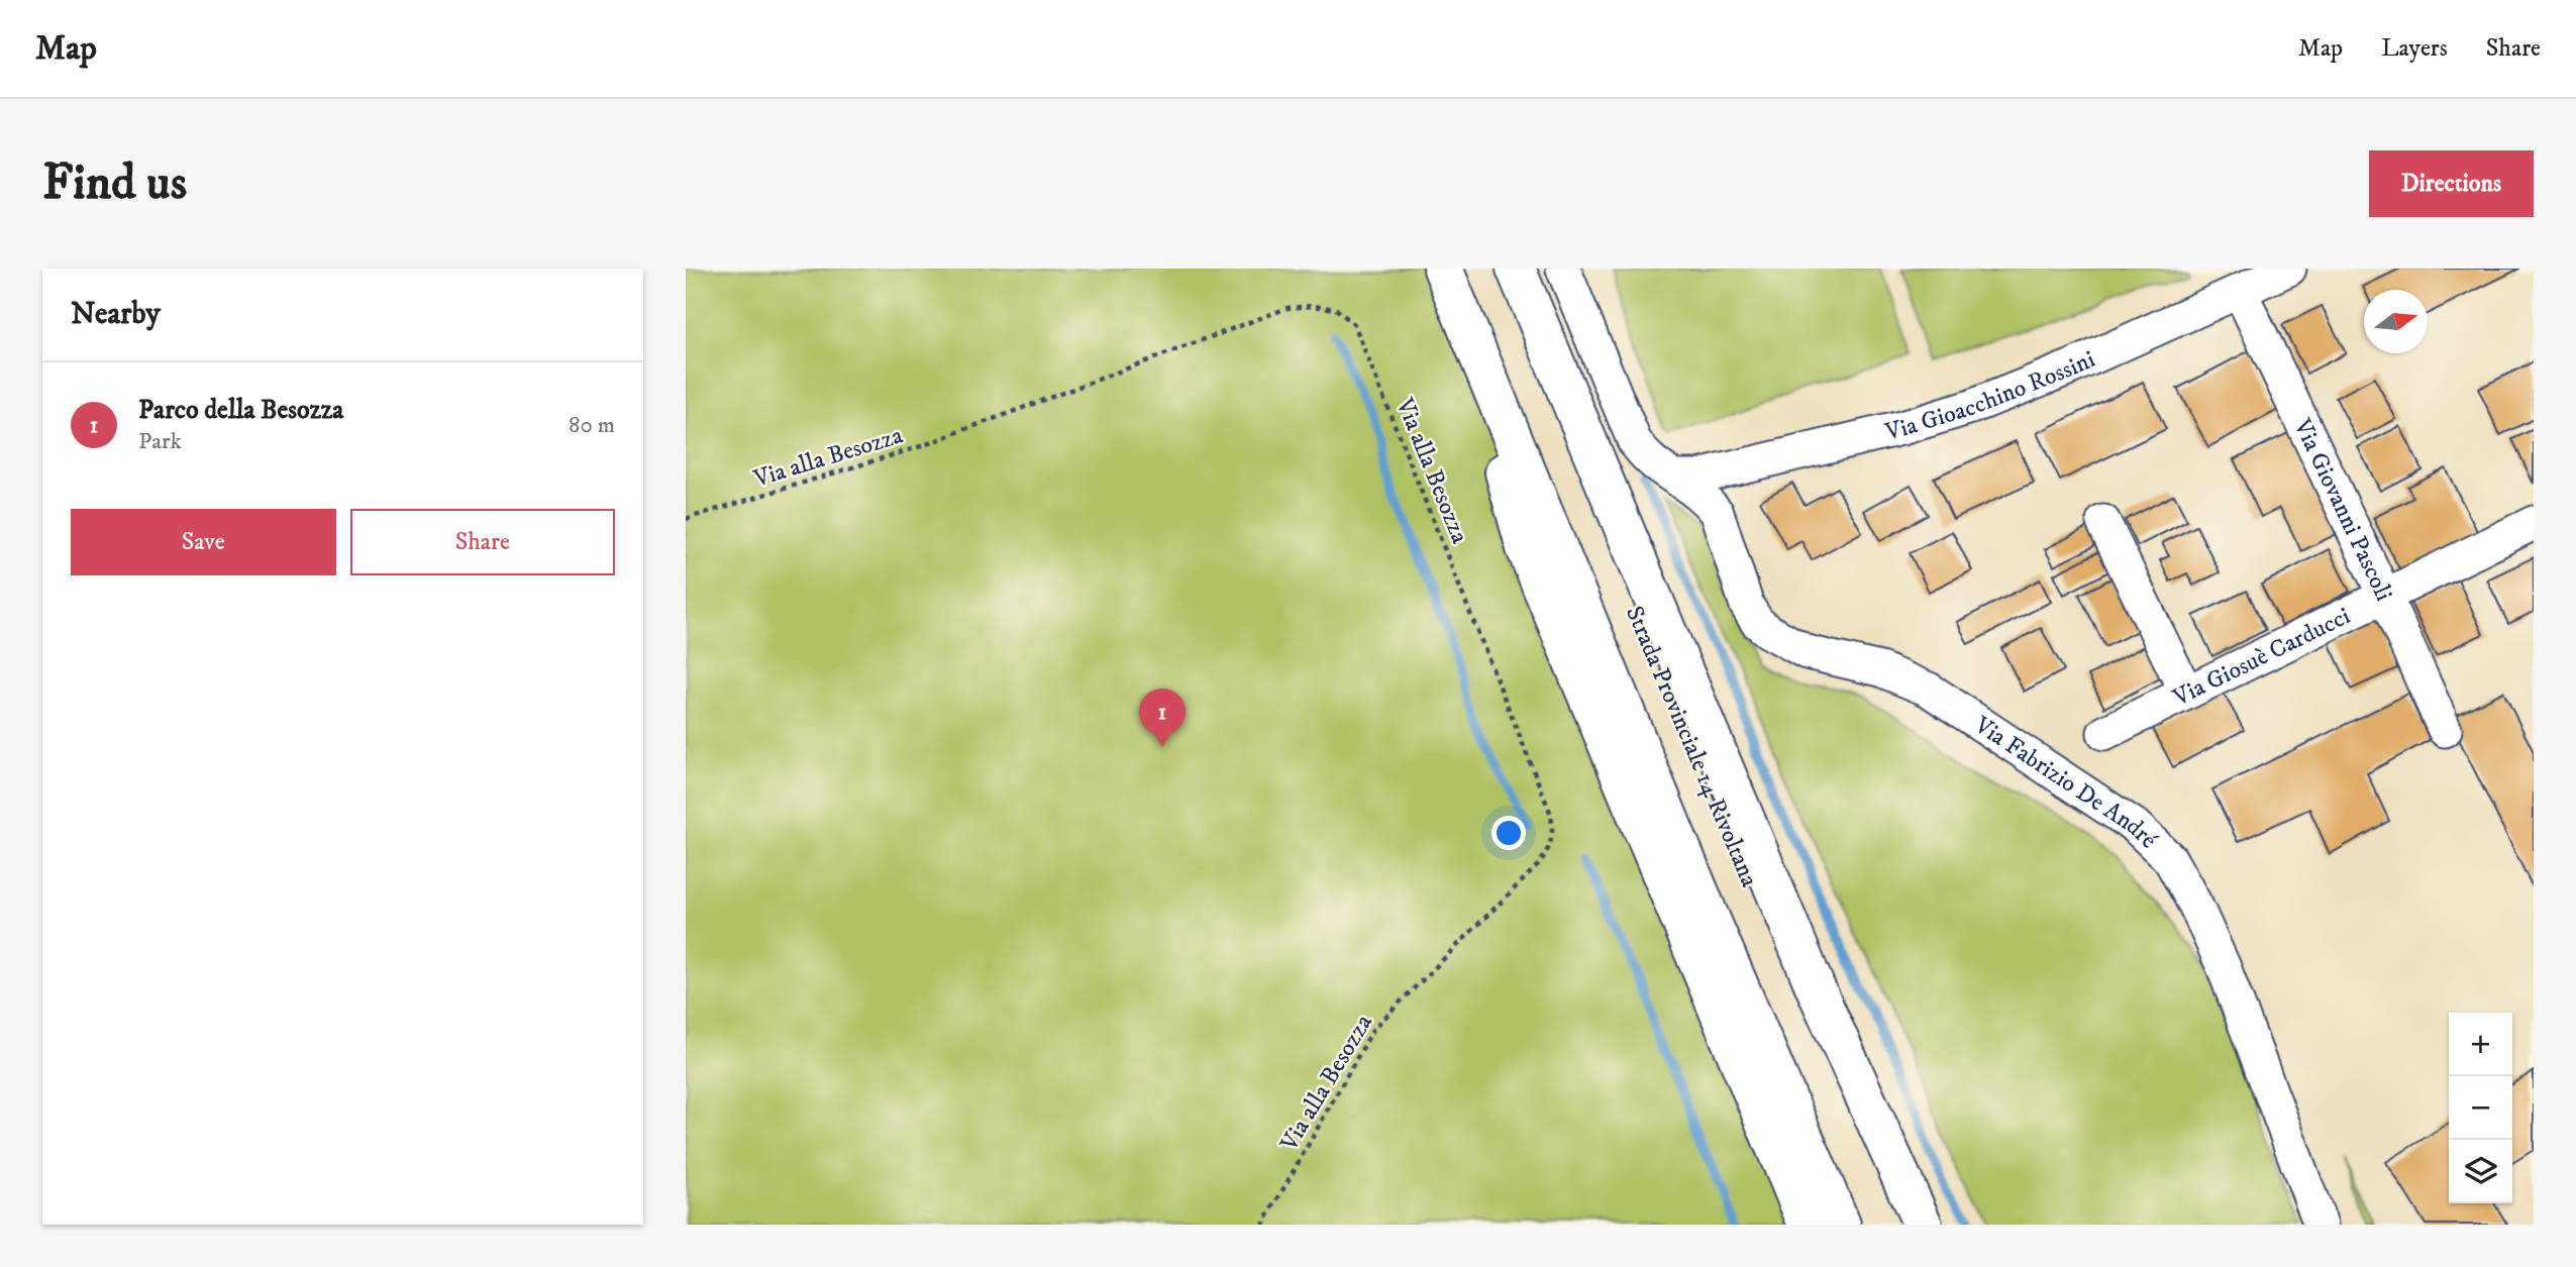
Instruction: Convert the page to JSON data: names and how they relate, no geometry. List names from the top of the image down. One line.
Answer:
{"streets":{"highway":["Strada Provinciale 14 Rivoltana"],"street":["Via Gioacchino Rossini","Via Giovanni Pascoli","Via Giosuè Carducci","Via Fabrizio De André"],"path":["Via alla Besozza"]},"crossings":[["Via Gioacchino Rossini","Via Giovanni Pascoli"],["Via Gioacchino Rossini","Via Fabrizio De André"],["Via Giovanni Pascoli","Via Giosuè Carducci"]],"north":"right","page":{"header":"Map","nav":["Map","Layers","Share"],"buttons":["Directions",["Save","Share"]],"title":"Find us","heading":"Nearby","list":[{"mark":"1","name":"Parco della Besozza","note":"Park","value":"80 m"}],"pins":"1","map_buttons":["+","−"]}}
